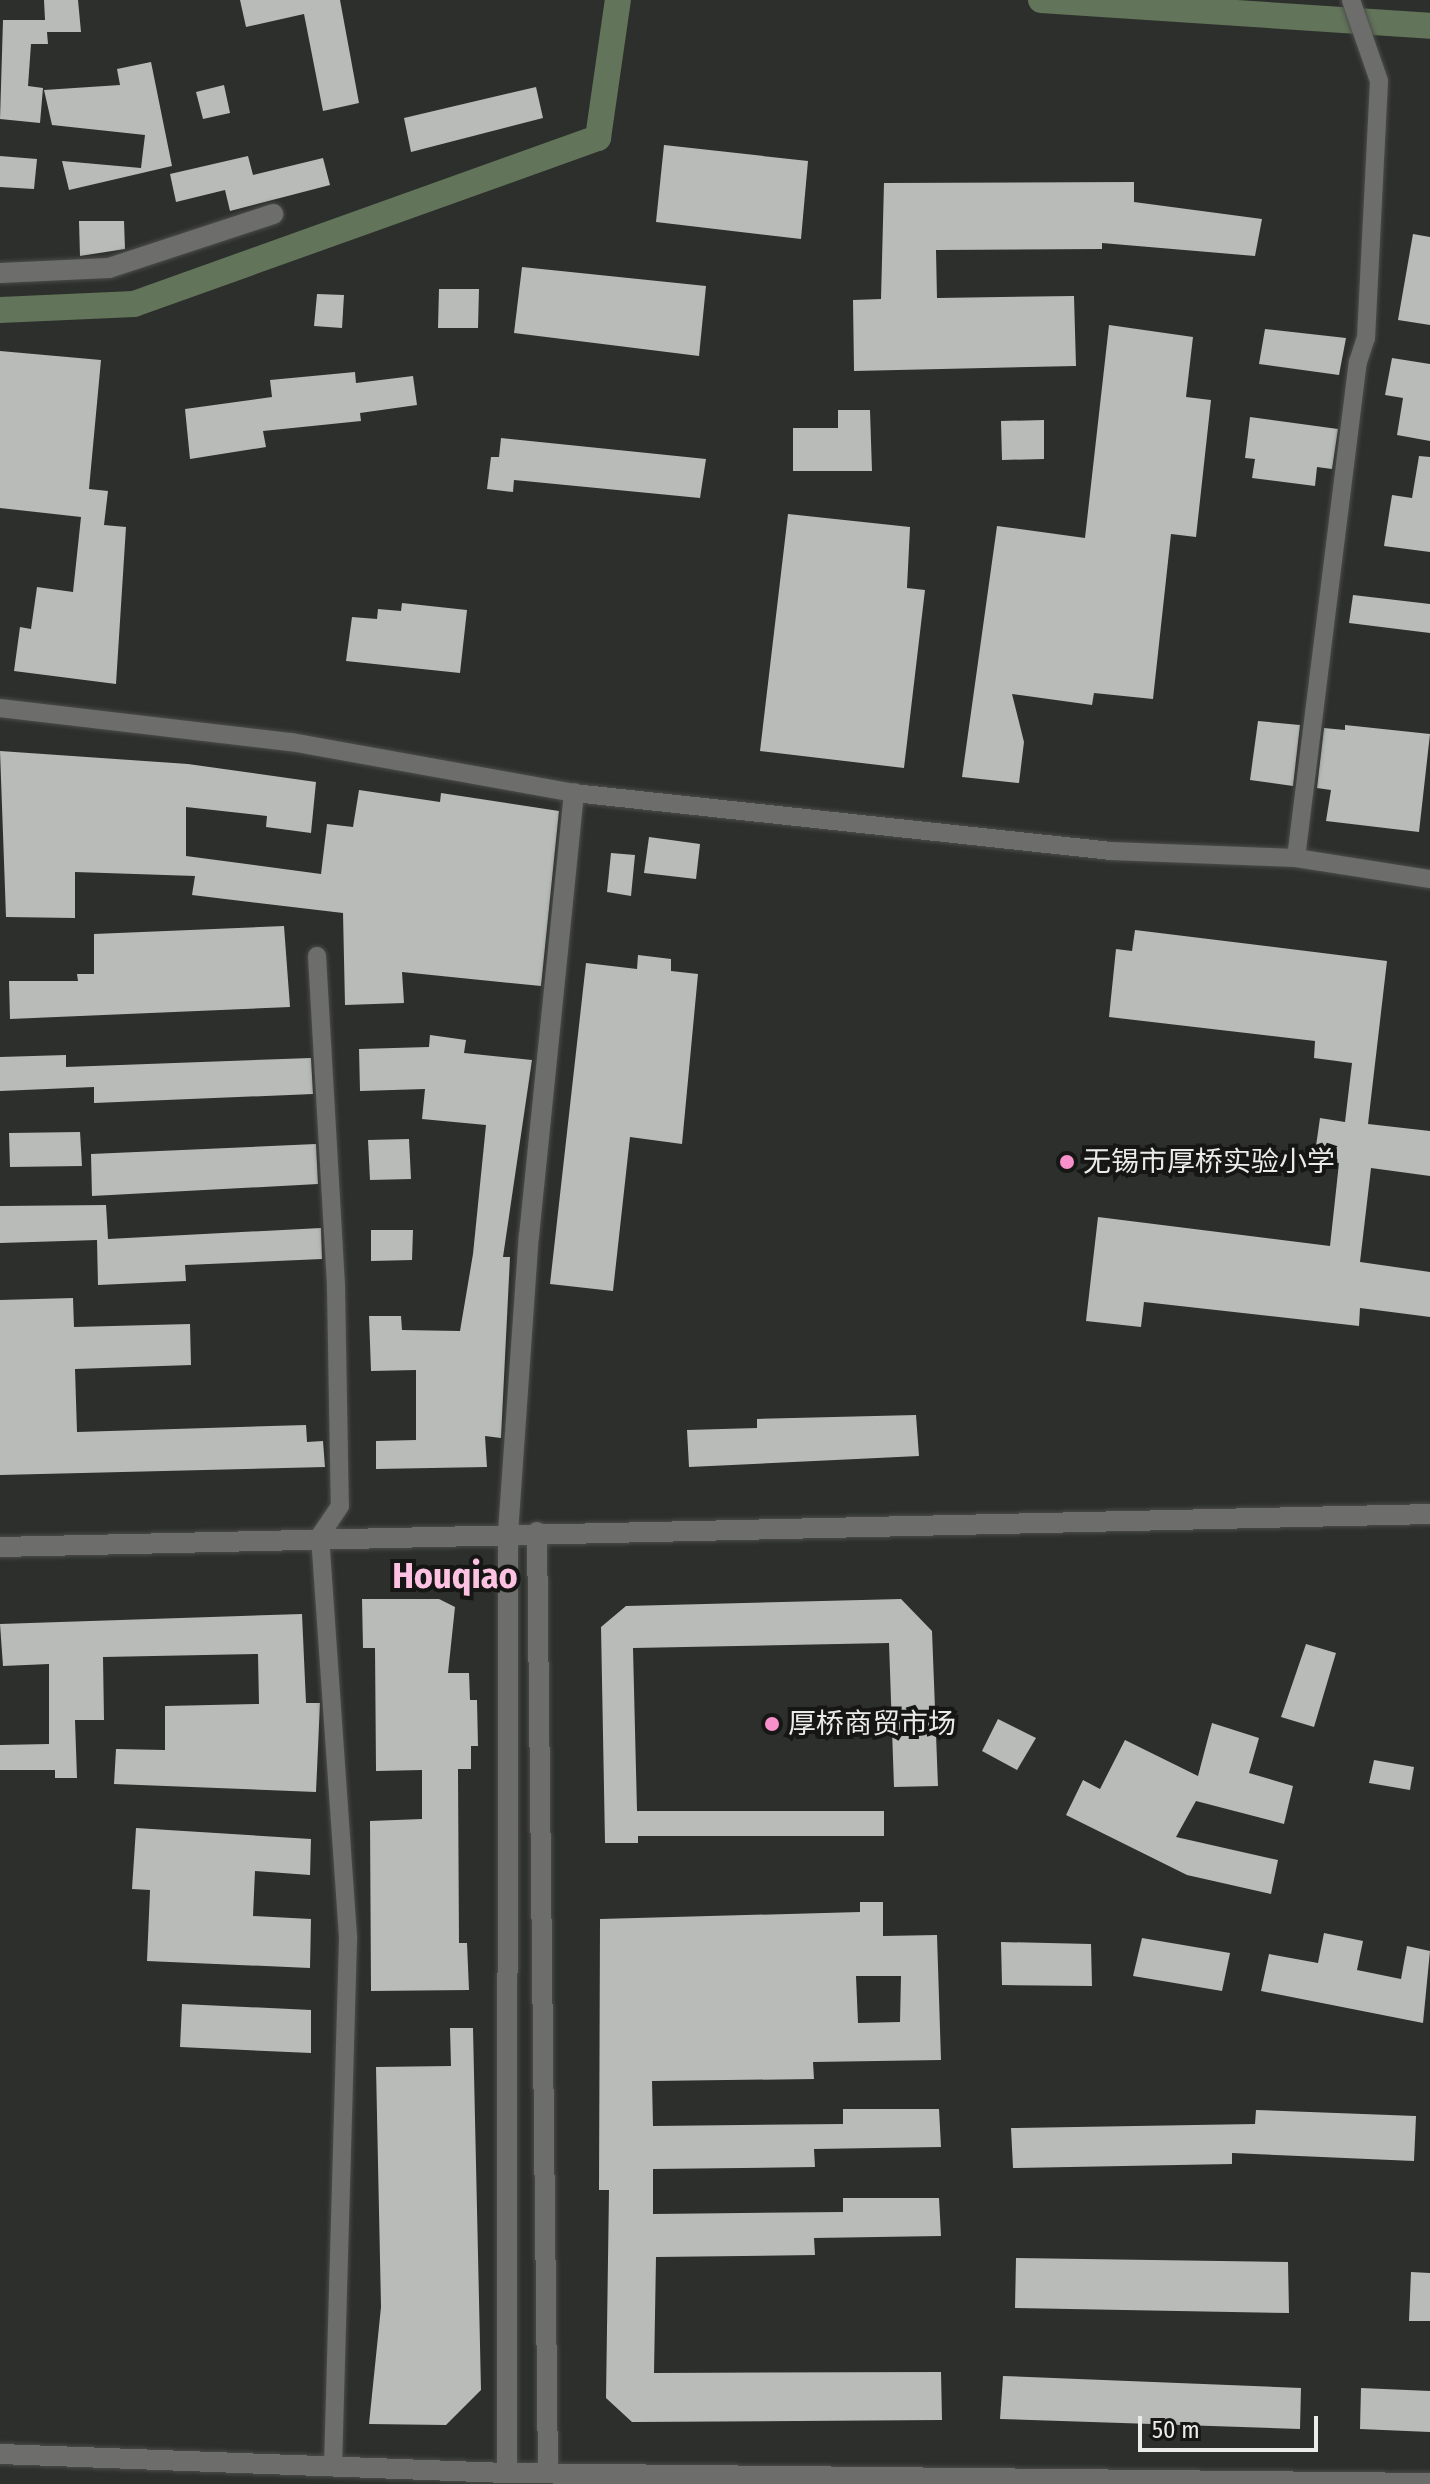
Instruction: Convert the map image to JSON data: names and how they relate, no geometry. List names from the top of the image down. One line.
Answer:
{"districts":["Houqiao"],"places":["无锡市厚桥实验小学","厚桥商贸市场"],"scale_bar":"50 m"}
